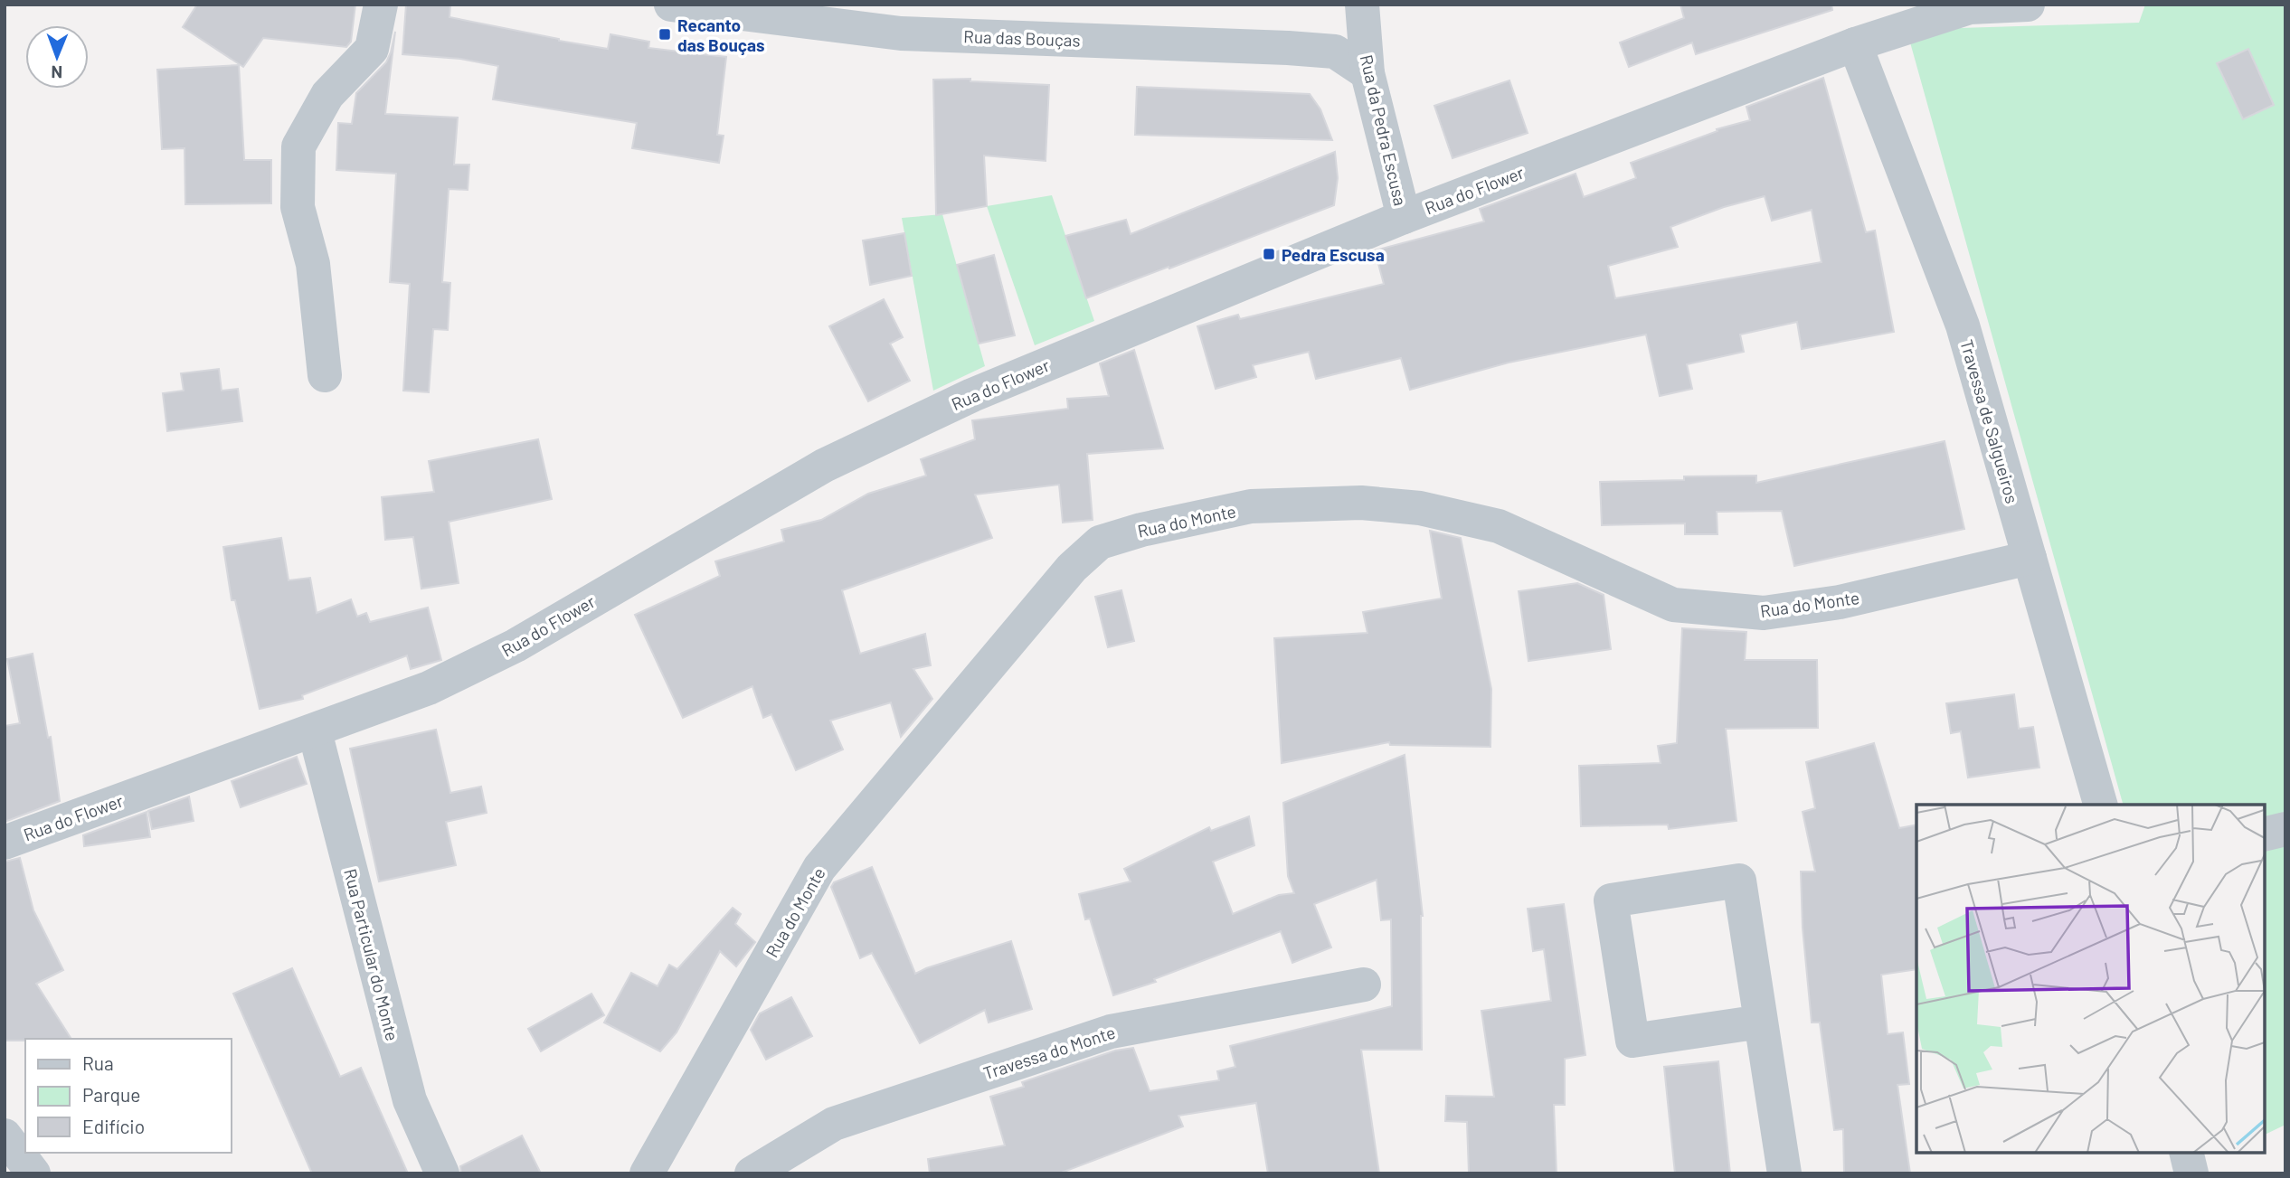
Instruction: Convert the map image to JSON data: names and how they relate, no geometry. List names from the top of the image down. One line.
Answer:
{"streets":{"street":["Rua das Bouças","Rua da Pedra Escusa","Rua do Flower","Travessa de Salgueiros","Rua do Monte","Rua Particular do Monte","Travessa do Monte"]},"crossings":[["Rua das Bouças","Rua da Pedra Escusa"],["Rua da Pedra Escusa","Rua do Flower"],["Rua do Flower","Travessa de Salgueiros"],["Rua do Flower","Rua Particular do Monte"],["Travessa de Salgueiros","Rua do Monte"]],"places":{"transit":["Recanto das Bouças","Pedra Escusa"]},"legend":["Rua","Parque","Edifício"],"north":"bottom"}
